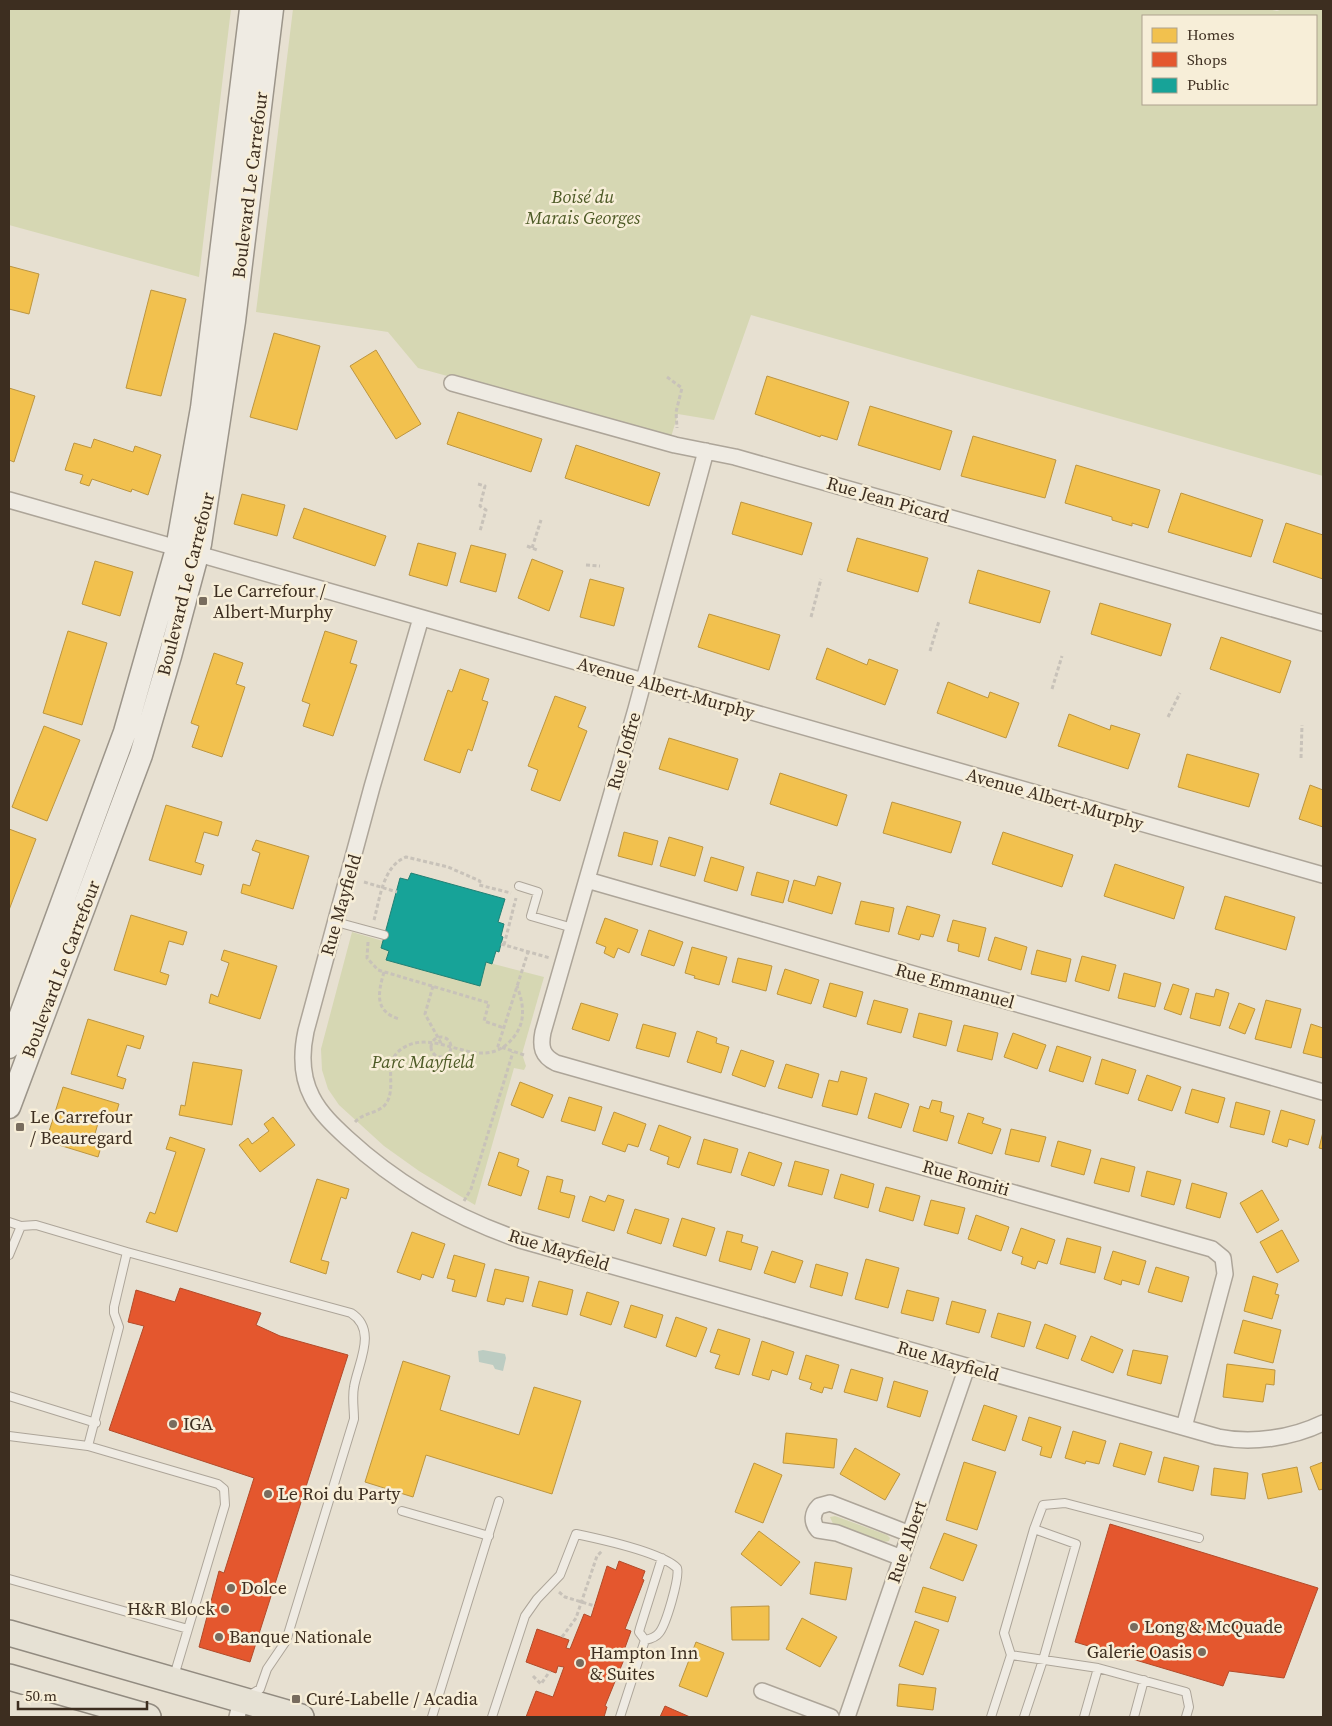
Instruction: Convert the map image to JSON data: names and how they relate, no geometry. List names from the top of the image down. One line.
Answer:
{"streets":{"street":["Boulevard Le Carrefour","Rue Jean Picard","Avenue Albert-Murphy","Rue Joffre","Rue Mayfield","Rue Emmanuel","Rue Romiti","Rue Albert"]},"crossings":[["Boulevard Le Carrefour","Avenue Albert-Murphy"],["Rue Jean Picard","Rue Joffre"],["Avenue Albert-Murphy","Rue Joffre"],["Avenue Albert-Murphy","Rue Mayfield"],["Rue Joffre","Rue Emmanuel"],["Rue Joffre","Rue Romiti"],["Rue Mayfield","Rue Romiti"],["Rue Mayfield","Rue Albert"]],"parks":["Boisé du Marais Georges","Parc Mayfield"],"places":{"transit":["Le Carrefour / Albert-Murphy","Le Carrefour / Beauregard","Curé-Labelle / Acadia"],"other":["IGA","Le Roi du Party","Dolce","H&R Block","Long & McQuade","Banque Nationale","Galerie Oasis","Hampton Inn & Suites"]},"legend":["Homes","Shops","Public"],"scale_bar":"50 m"}
